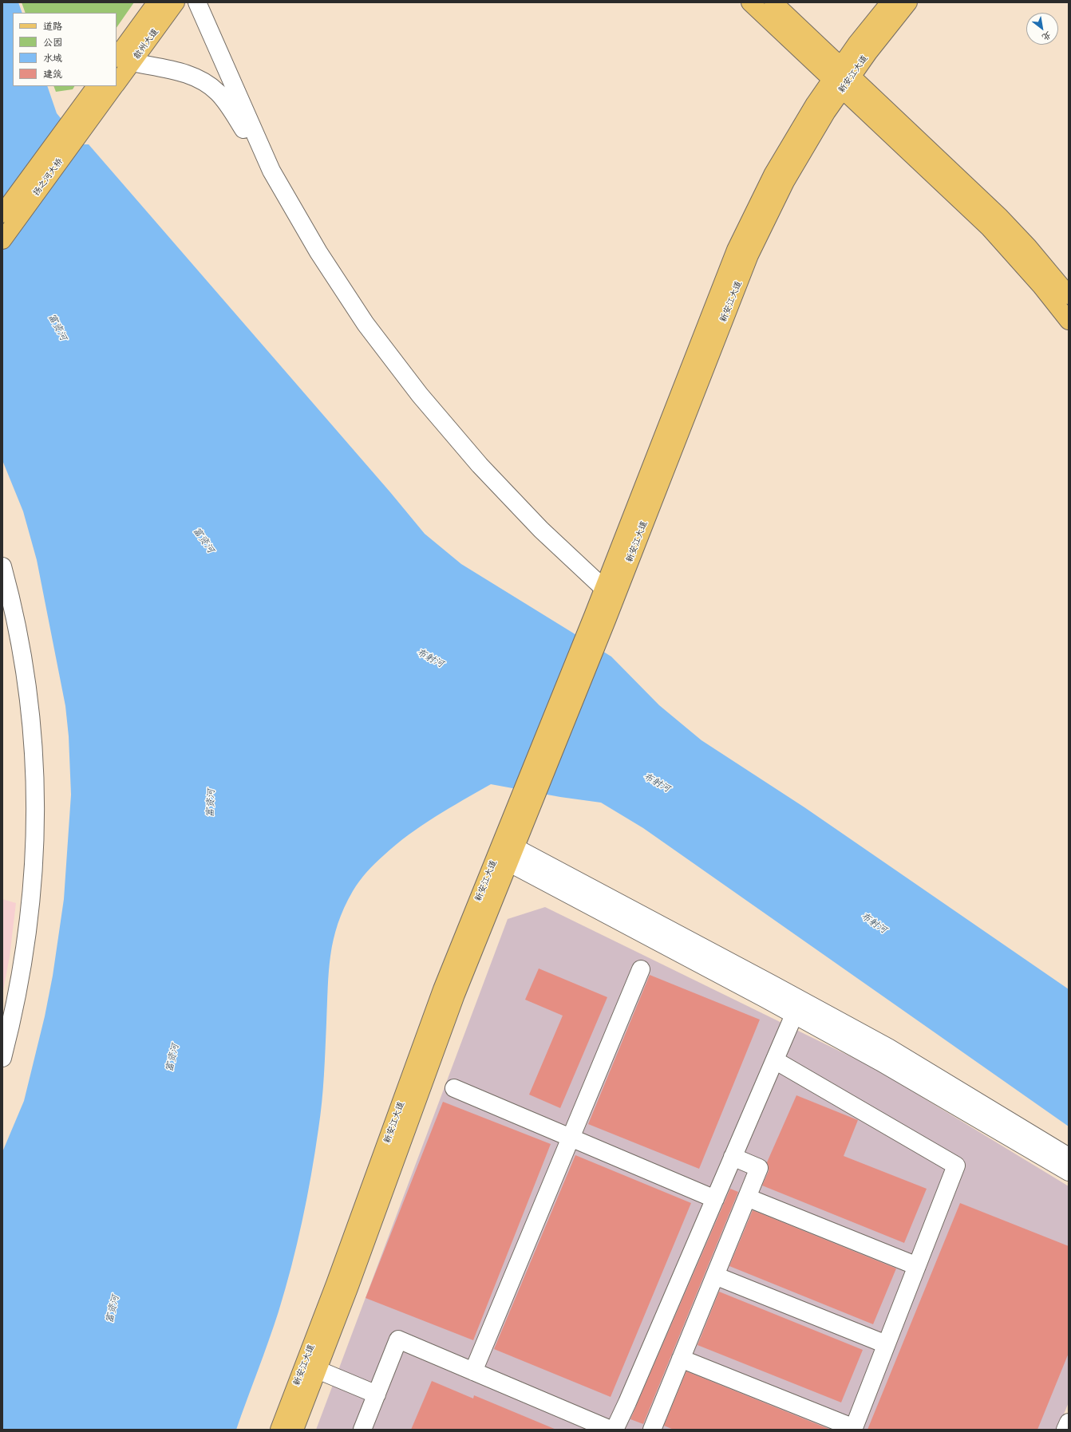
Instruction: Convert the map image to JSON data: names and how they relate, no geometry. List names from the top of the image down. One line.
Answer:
{"streets":{"main road":["歙州大道","新安江大道","扬之河大桥"]},"crossings":[["歙州大道","扬之河大桥"]],"water":["富资河","布射河"],"legend":["道路","公园","水域","建筑"],"north":"bottom right"}
